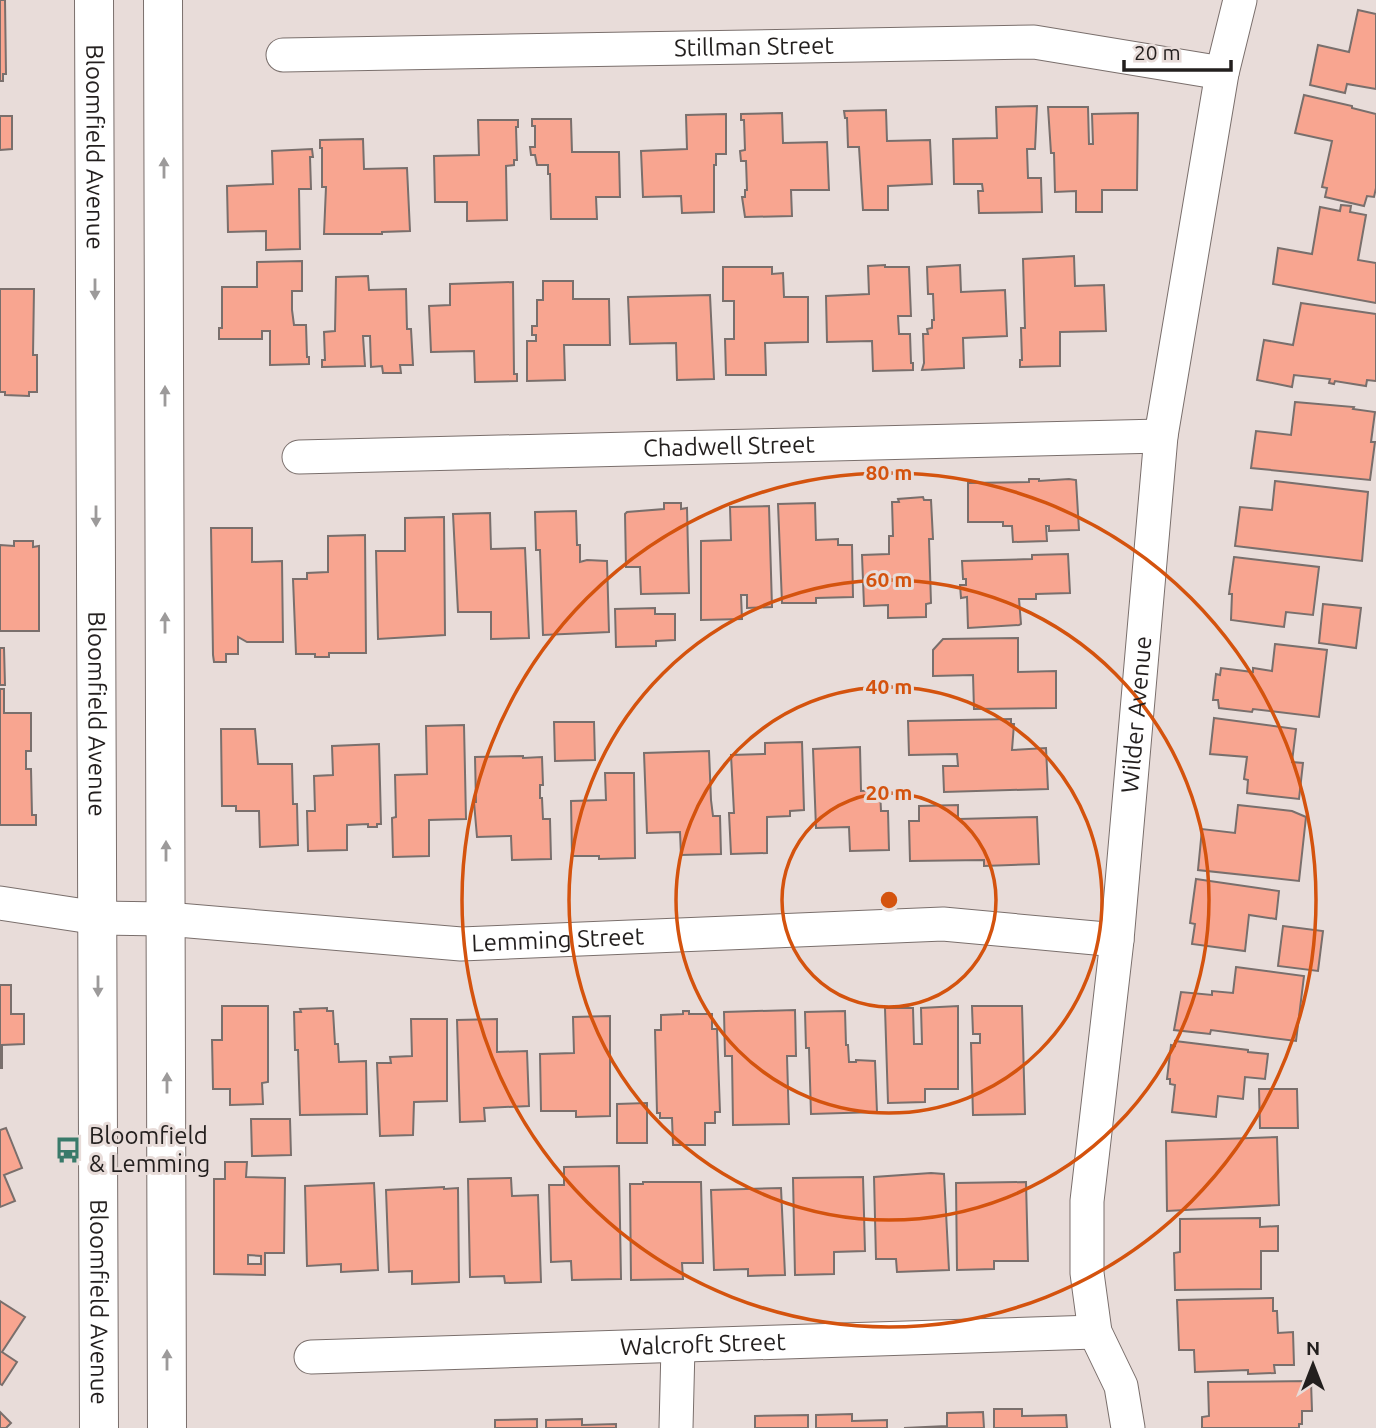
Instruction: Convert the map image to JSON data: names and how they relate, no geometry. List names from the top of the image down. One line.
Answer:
{"streets":{"street":["Stillman Street","Bloomfield Avenue","Chadwell Street","Wilder Avenue","Lemming Street","Walcroft Street"]},"crossings":[["Stillman Street","Wilder Avenue"],["Bloomfield Avenue","Lemming Street"],["Chadwell Street","Wilder Avenue"],["Wilder Avenue","Lemming Street"],["Wilder Avenue","Walcroft Street"]],"places":{"bus stop":["Bloomfield & Lemming"]},"scale_bar":"20 m","north":"top","rings":["80 m","60 m","40 m","20 m"]}
